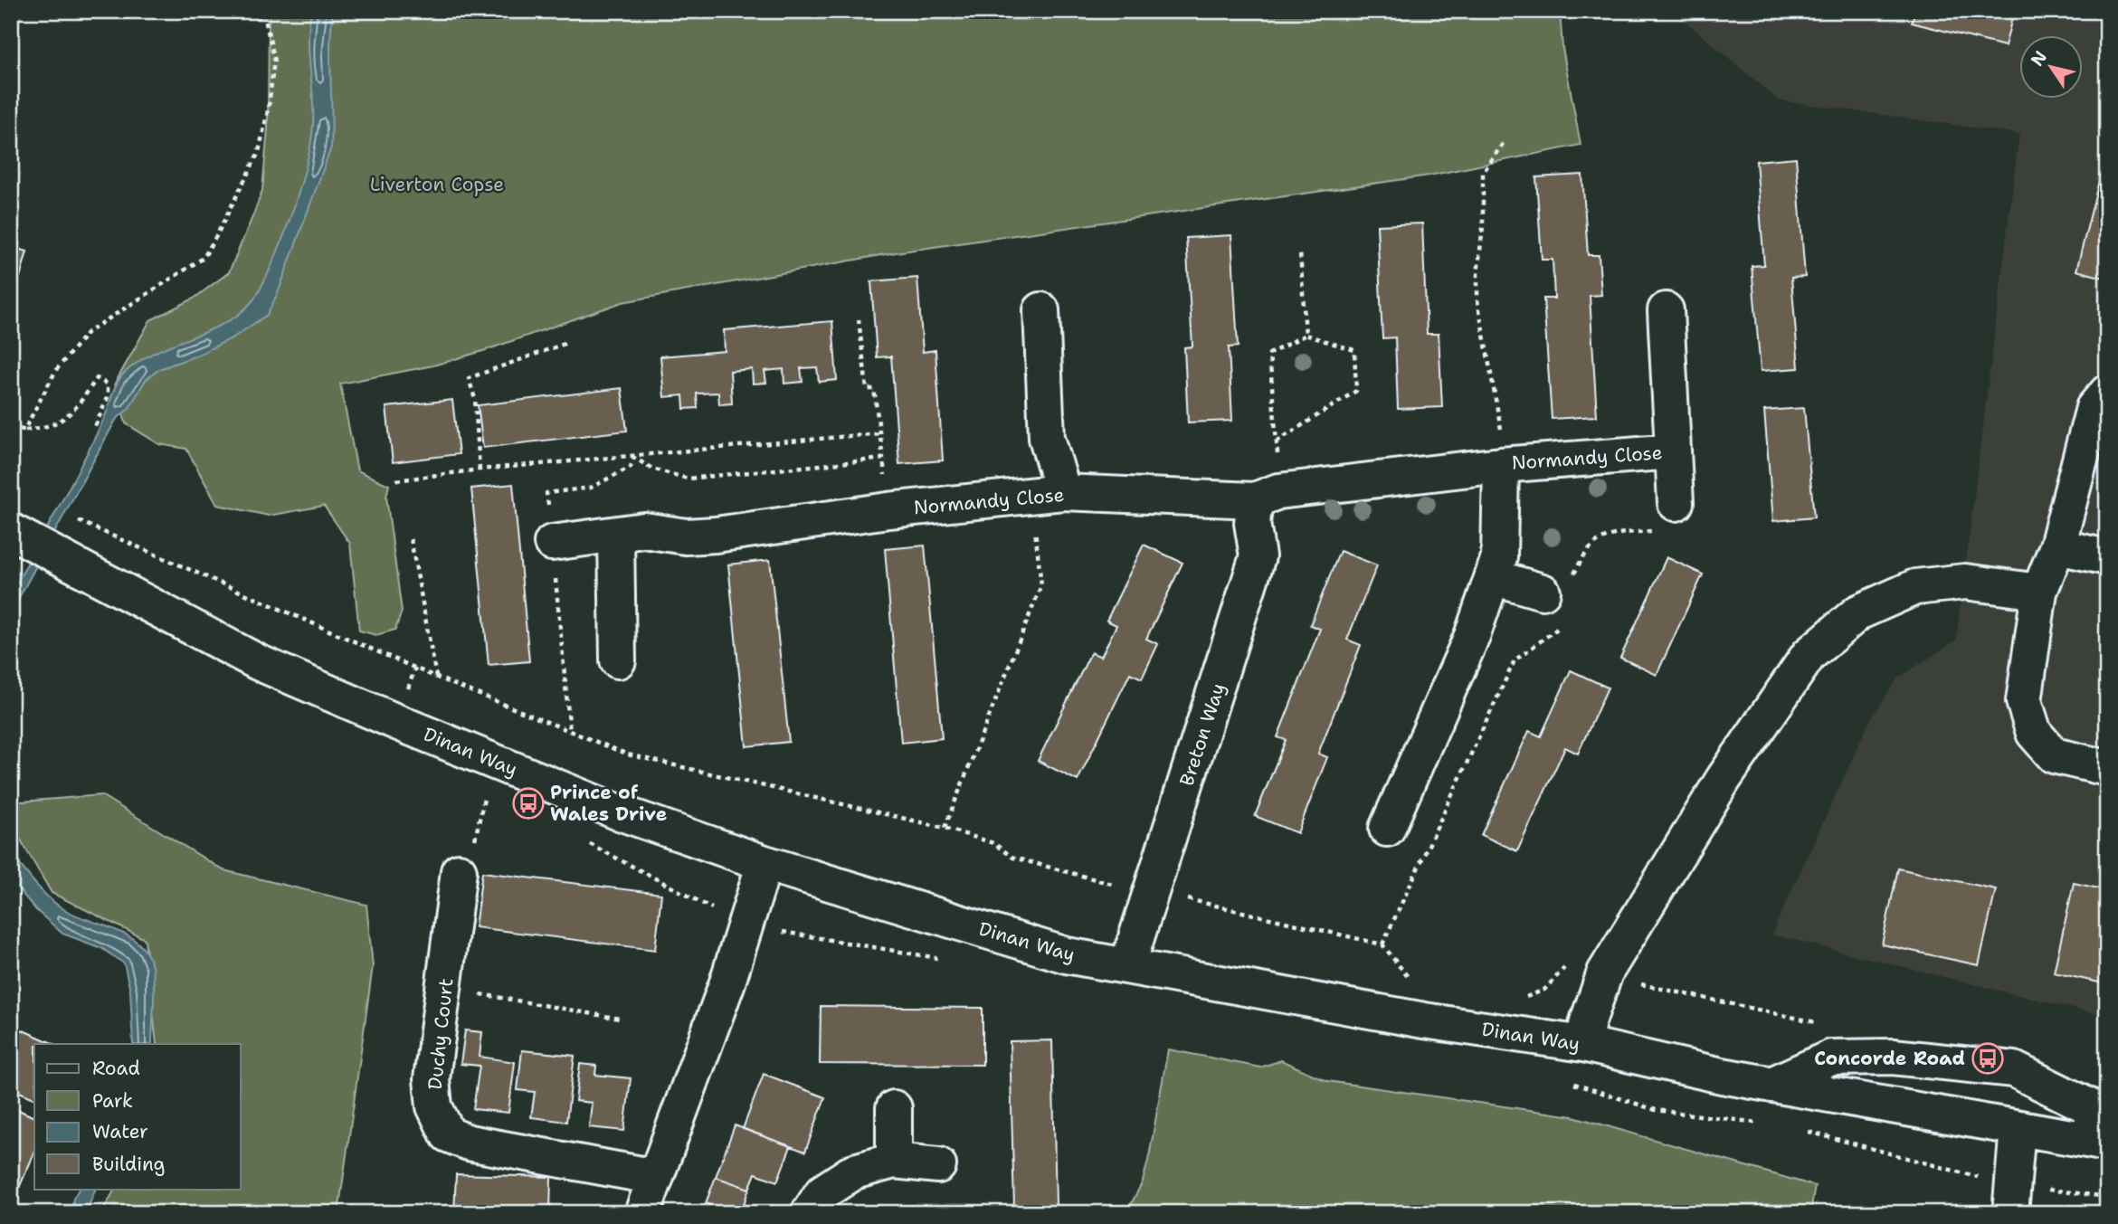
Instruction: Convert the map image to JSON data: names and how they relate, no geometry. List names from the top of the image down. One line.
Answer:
{"streets":{"street":["Normandy Close","Breton Way","Dinan Way","Duchy Court"]},"crossings":[["Normandy Close","Breton Way"],["Breton Way","Dinan Way"]],"parks":["Liverton Copse"],"places":{"bus stop":["Prince of Wales Drive","Concorde Road"]},"legend":["Road","Park","Water","Building"],"north":"top left"}
